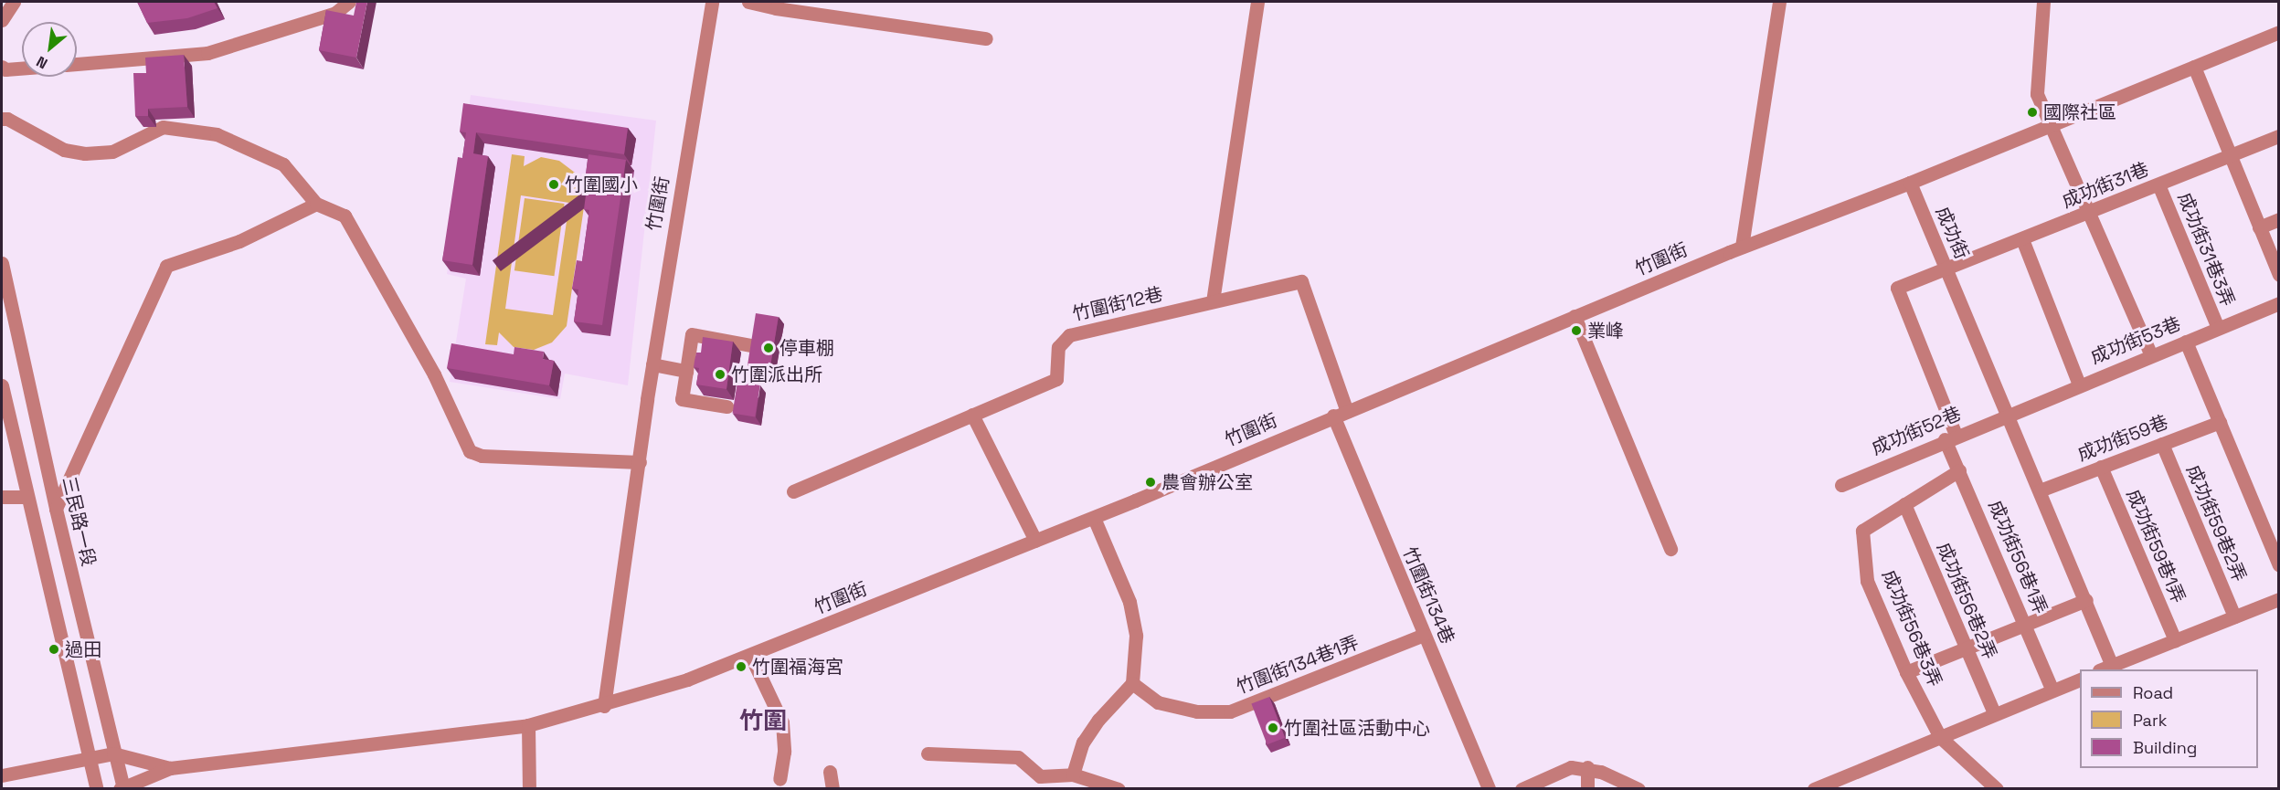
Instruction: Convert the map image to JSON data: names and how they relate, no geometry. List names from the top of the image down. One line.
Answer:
{"streets":{"street":["成功街31巷","竹圍街","成功街","成功街31巷3弄","竹圍街12巷","成功街53巷","成功街52巷","成功街59巷","三民路一段","成功街59巷2弄","成功街59巷1弄","成功街56巷1弄","竹圍街134巷","成功街56巷2弄","成功街56巷3弄","竹圍街134巷1弄"]},"crossings":[["成功街31巷","成功街"],["成功街31巷","成功街31巷3弄"],["成功街31巷","成功街52巷"],["成功街31巷","成功街56巷1弄"],["竹圍街","成功街"],["竹圍街","竹圍街12巷"],["竹圍街","竹圍街134巷"],["成功街","成功街53巷"],["成功街","成功街52巷"],["成功街","成功街59巷"],["成功街31巷3弄","成功街53巷"],["竹圍街12巷","竹圍街134巷"],["成功街53巷","成功街52巷"],["成功街52巷","成功街56巷1弄"],["成功街59巷","成功街59巷2弄"],["成功街59巷","成功街59巷1弄"],["竹圍街134巷","竹圍街134巷1弄"],["成功街56巷2弄","成功街56巷3弄"]],"districts":["竹圍"],"places":["國際社區","竹圍國小","業峰","停車棚","竹圍派出所","農會辦公室","過田","竹圍福海宮","竹圍社區活動中心"],"legend":["Road","Park","Building"],"north":"bottom left"}
